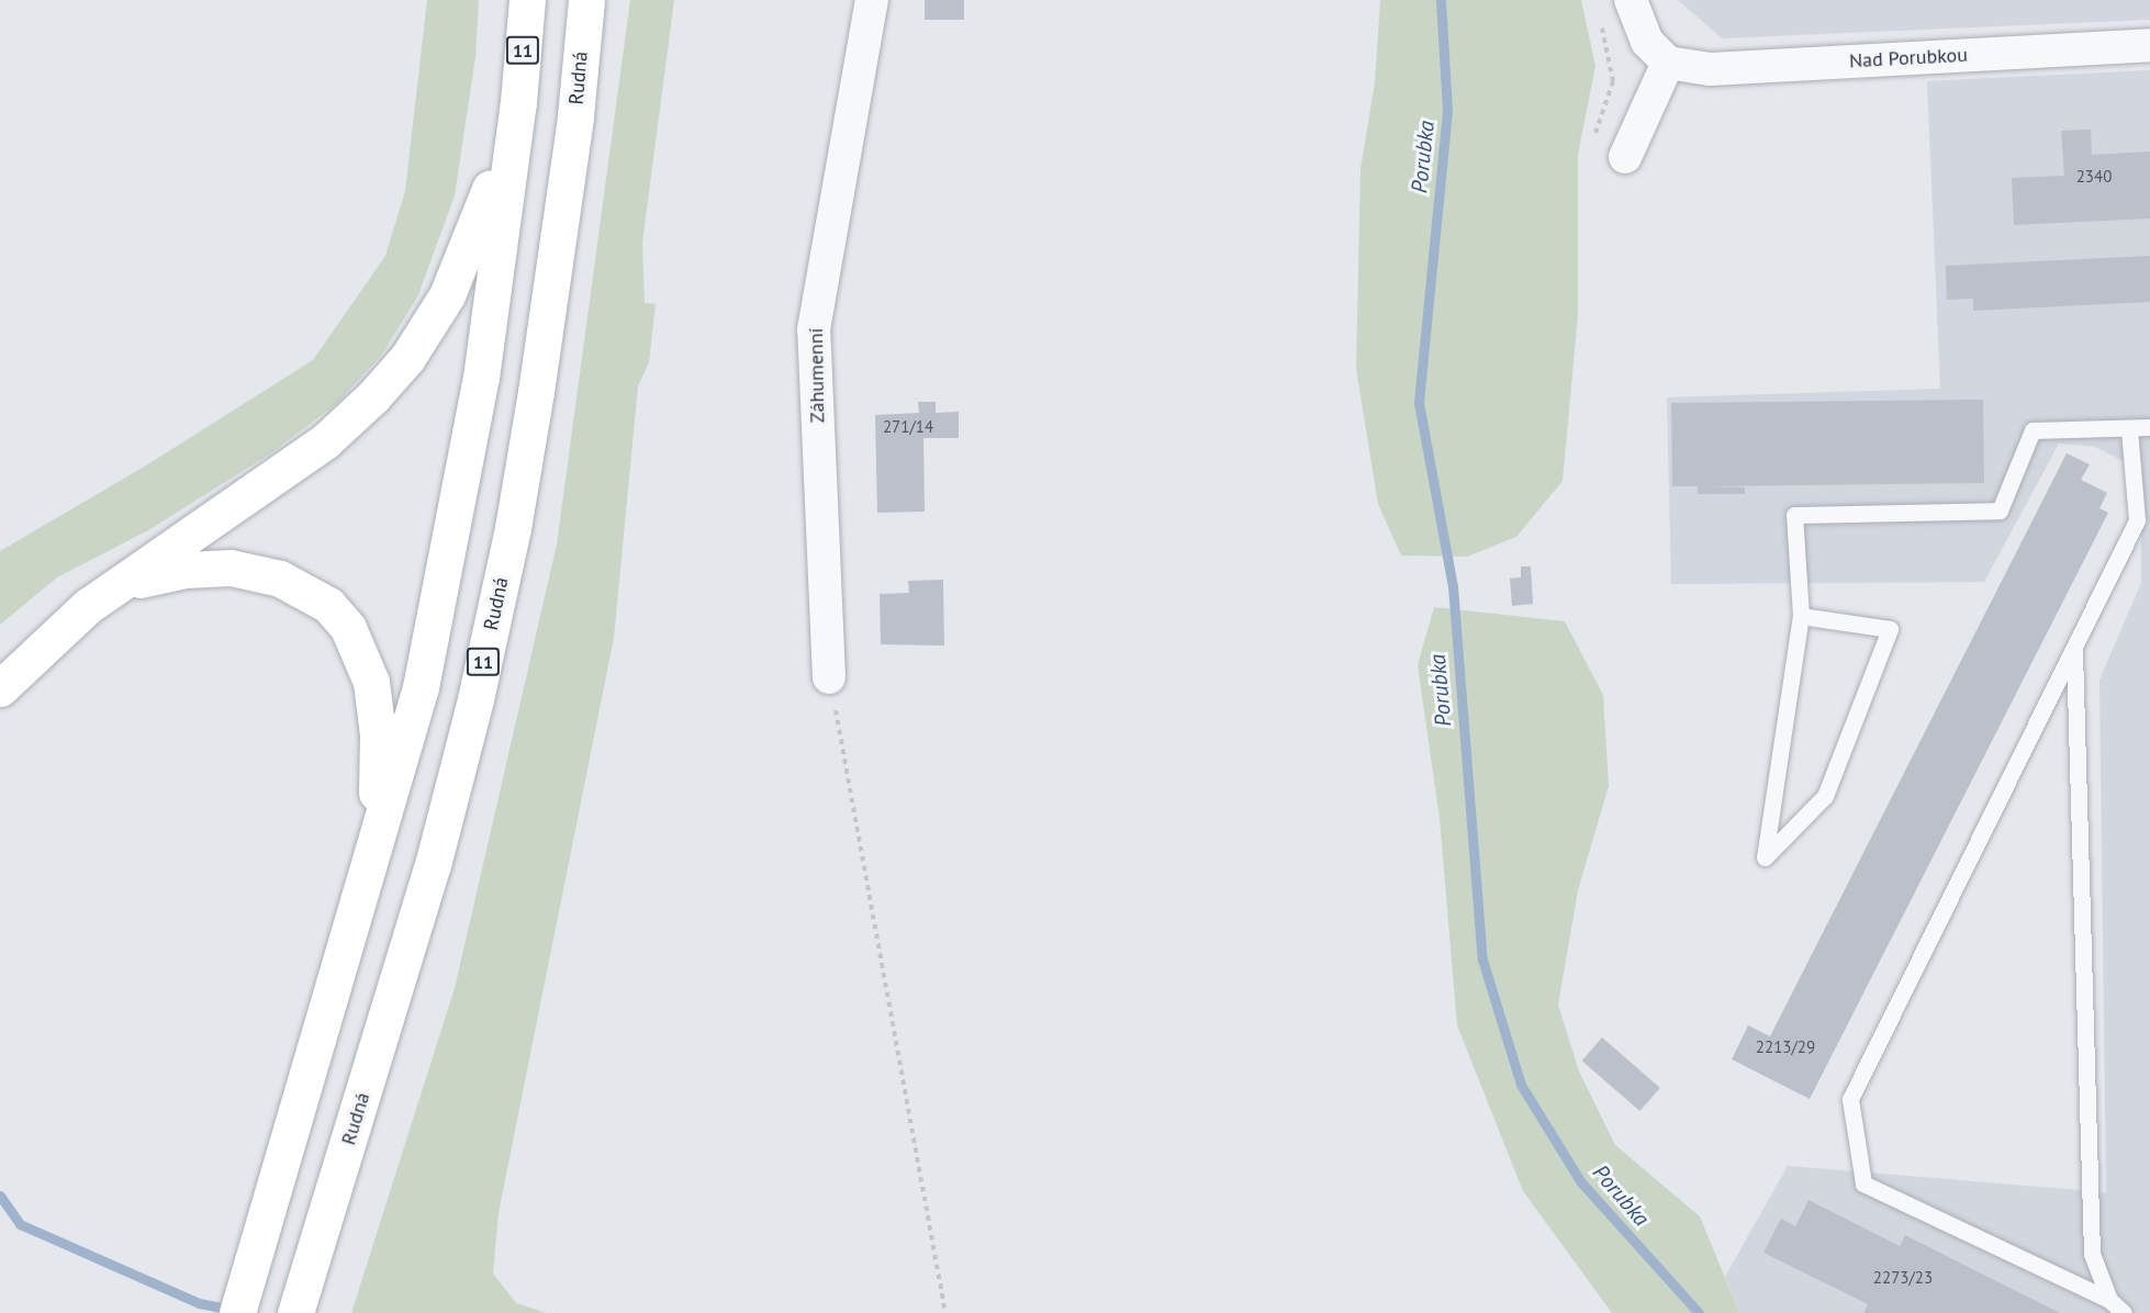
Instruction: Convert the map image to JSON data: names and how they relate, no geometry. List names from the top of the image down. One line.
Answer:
{"streets":{"highway":["11","Rudná"],"street":["Nad Porubkou","Záhumenní"]},"water":["Porubka"],"house_numbers":["2340","271/14","2213/29","2273/23"]}
